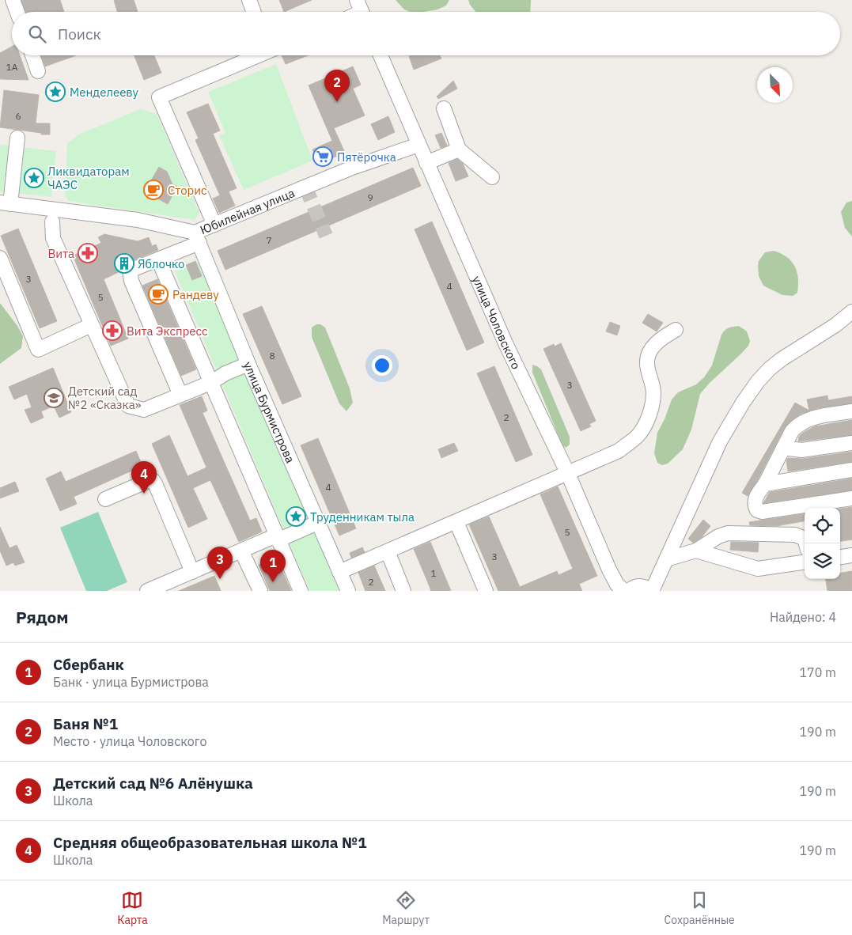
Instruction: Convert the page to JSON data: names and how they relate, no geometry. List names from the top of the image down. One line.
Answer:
{"streets":{"street":["Юбилейная улица","улица Чоловского","улица Бурмистрова"]},"crossings":[["Юбилейная улица","улица Чоловского"],["Юбилейная улица","улица Бурмистрова"]],"places":{"place":["Менделееву","Ликвидаторам ЧАЭС","Труденникам тыла"],"supermarket":["Пятёрочка"],"cafe":["Сторис","Рандеву"],"pharmacy":["Вита","Вита Экспресс"],"building":["Яблочко"],"school or university":["Детский сад №2 «Сказка»"]},"house_numbers":["1А","6","9","7","3","4","5","8","3","2","4","5","3","1","2"],"north":"bottom right","page":{"search":"Поиск","pins":["2","4","3","1"],"heading":["Рядом","Найдено: 4"],"list":[{"mark":"1","name":"Сбербанк","note":"Банк · улица Бурмистрова","value":"170 m"},{"mark":"2","name":"Баня №1","note":"Место · улица Чоловского","value":"190 m"},{"mark":"3","name":"Детский сад №6 Алёнушка","note":"Школа","value":"190 m"},{"mark":"4","name":"Средняя общеобразовательная школа №1","note":"Школа","value":"190 m"}],"nav":["Карта","Маршрут","Сохранённые"]}}
